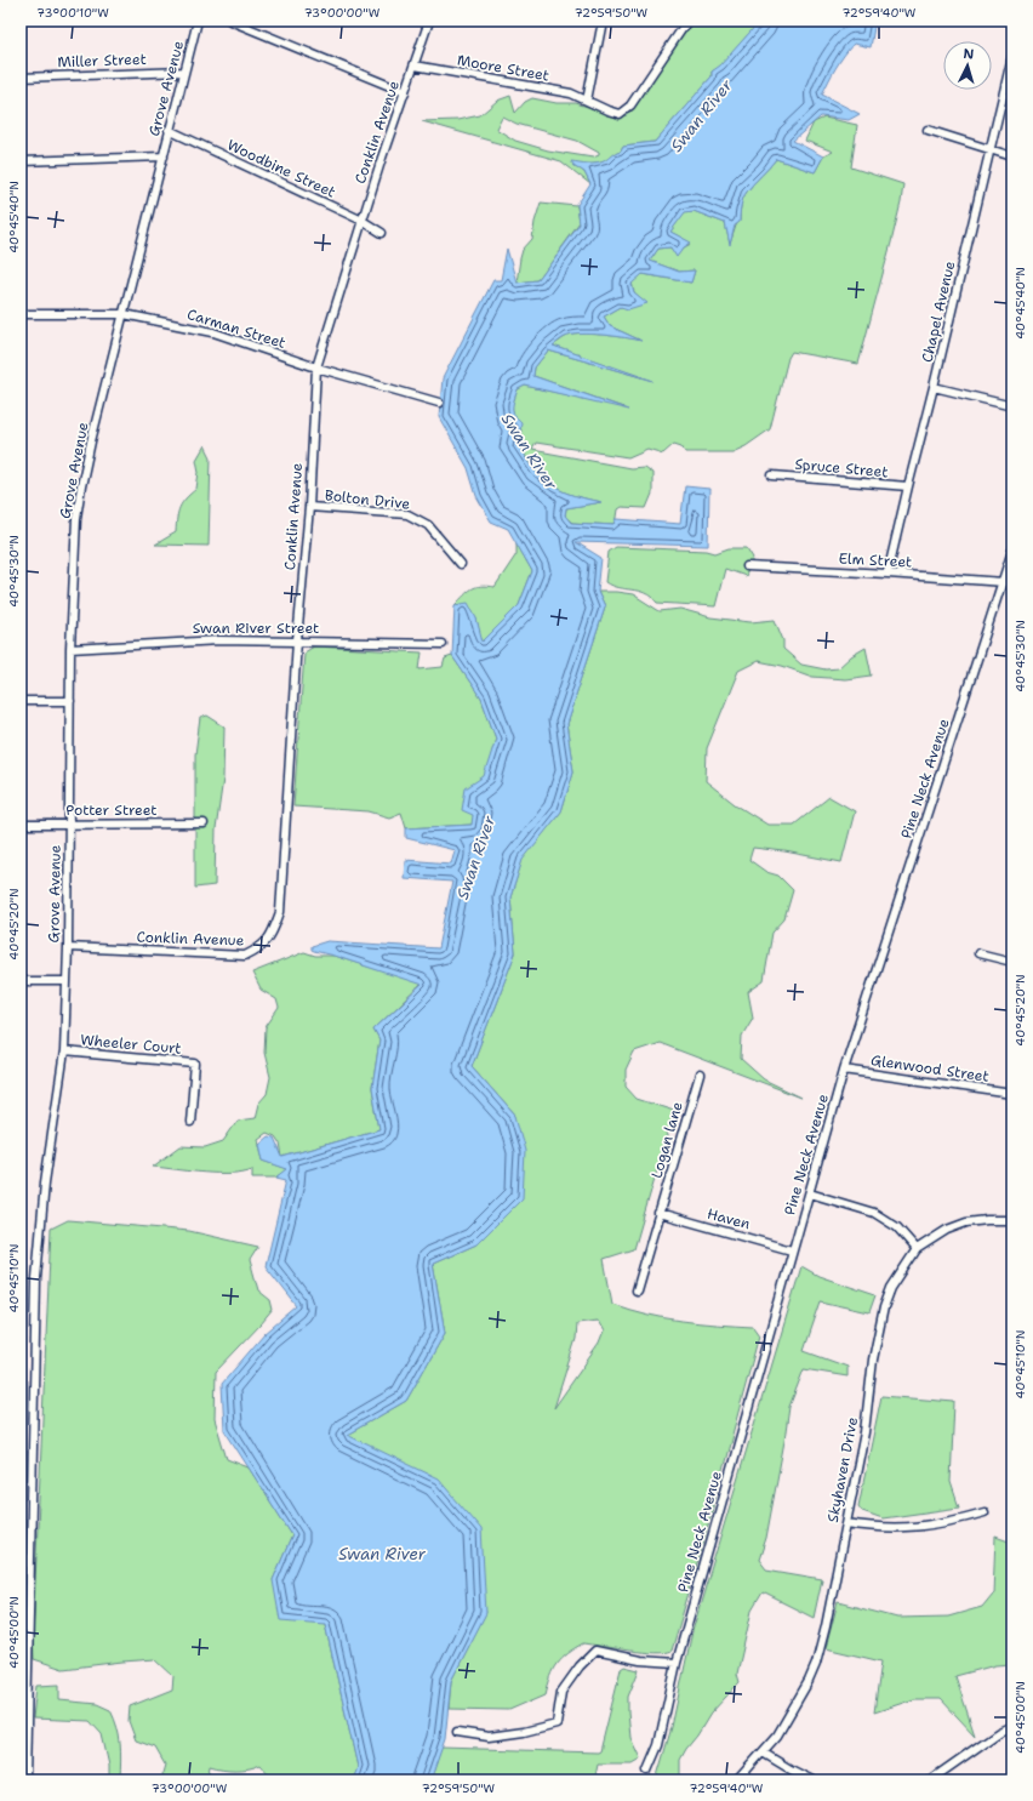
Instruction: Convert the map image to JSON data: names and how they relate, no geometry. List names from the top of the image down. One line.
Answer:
{"streets":{"street":["Miller Street","Moore Street","Grove Avenue","Conklin Avenue","Woodbine Street","Chapel Avenue","Carman Street","Spruce Street","Bolton Drive","Elm Street","Swan River Street","Pine Neck Avenue","Potter Street","Wheeler Court","Glenwood Street","Logan lane","Haven","Skyhaven Drive"]},"crossings":[["Miller Street","Grove Avenue"],["Moore Street","Conklin Avenue"],["Grove Avenue","Conklin Avenue"],["Grove Avenue","Woodbine Street"],["Grove Avenue","Carman Street"],["Grove Avenue","Swan River Street"],["Grove Avenue","Potter Street"],["Grove Avenue","Wheeler Court"],["Conklin Avenue","Woodbine Street"],["Conklin Avenue","Carman Street"],["Conklin Avenue","Bolton Drive"],["Conklin Avenue","Swan River Street"],["Chapel Avenue","Spruce Street"],["Chapel Avenue","Elm Street"],["Elm Street","Pine Neck Avenue"],["Pine Neck Avenue","Glenwood Street"],["Pine Neck Avenue","Haven"],["Logan lane","Haven"]],"water":["Swan River"],"north":"top","coordinates":["73°00'10\"W","73°00'00\"W","72°59'50\"W","72°59'40\"W","40°45'40\"N","40°45'30\"N","40°45'20\"N","40°45'10\"N","40°45'00\"N"]}
